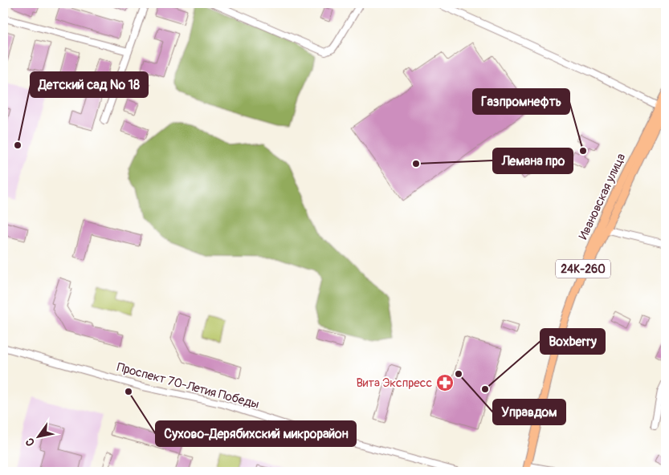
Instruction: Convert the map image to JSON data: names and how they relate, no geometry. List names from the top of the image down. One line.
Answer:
{"streets":{"main road":["Ивановская улица","24К-260"],"street":["Проспект 70-Летия Победы"]},"crossings":[["Ивановская улица","24К-260"]],"places":{"other":["Детский сад № 18","Газпромнефть","Лемана про","Управдом","Boxberry","Сухово-Дерябихский микрорайон"],"pharmacy":["Вита Экспресс"]},"north":"bottom left"}
